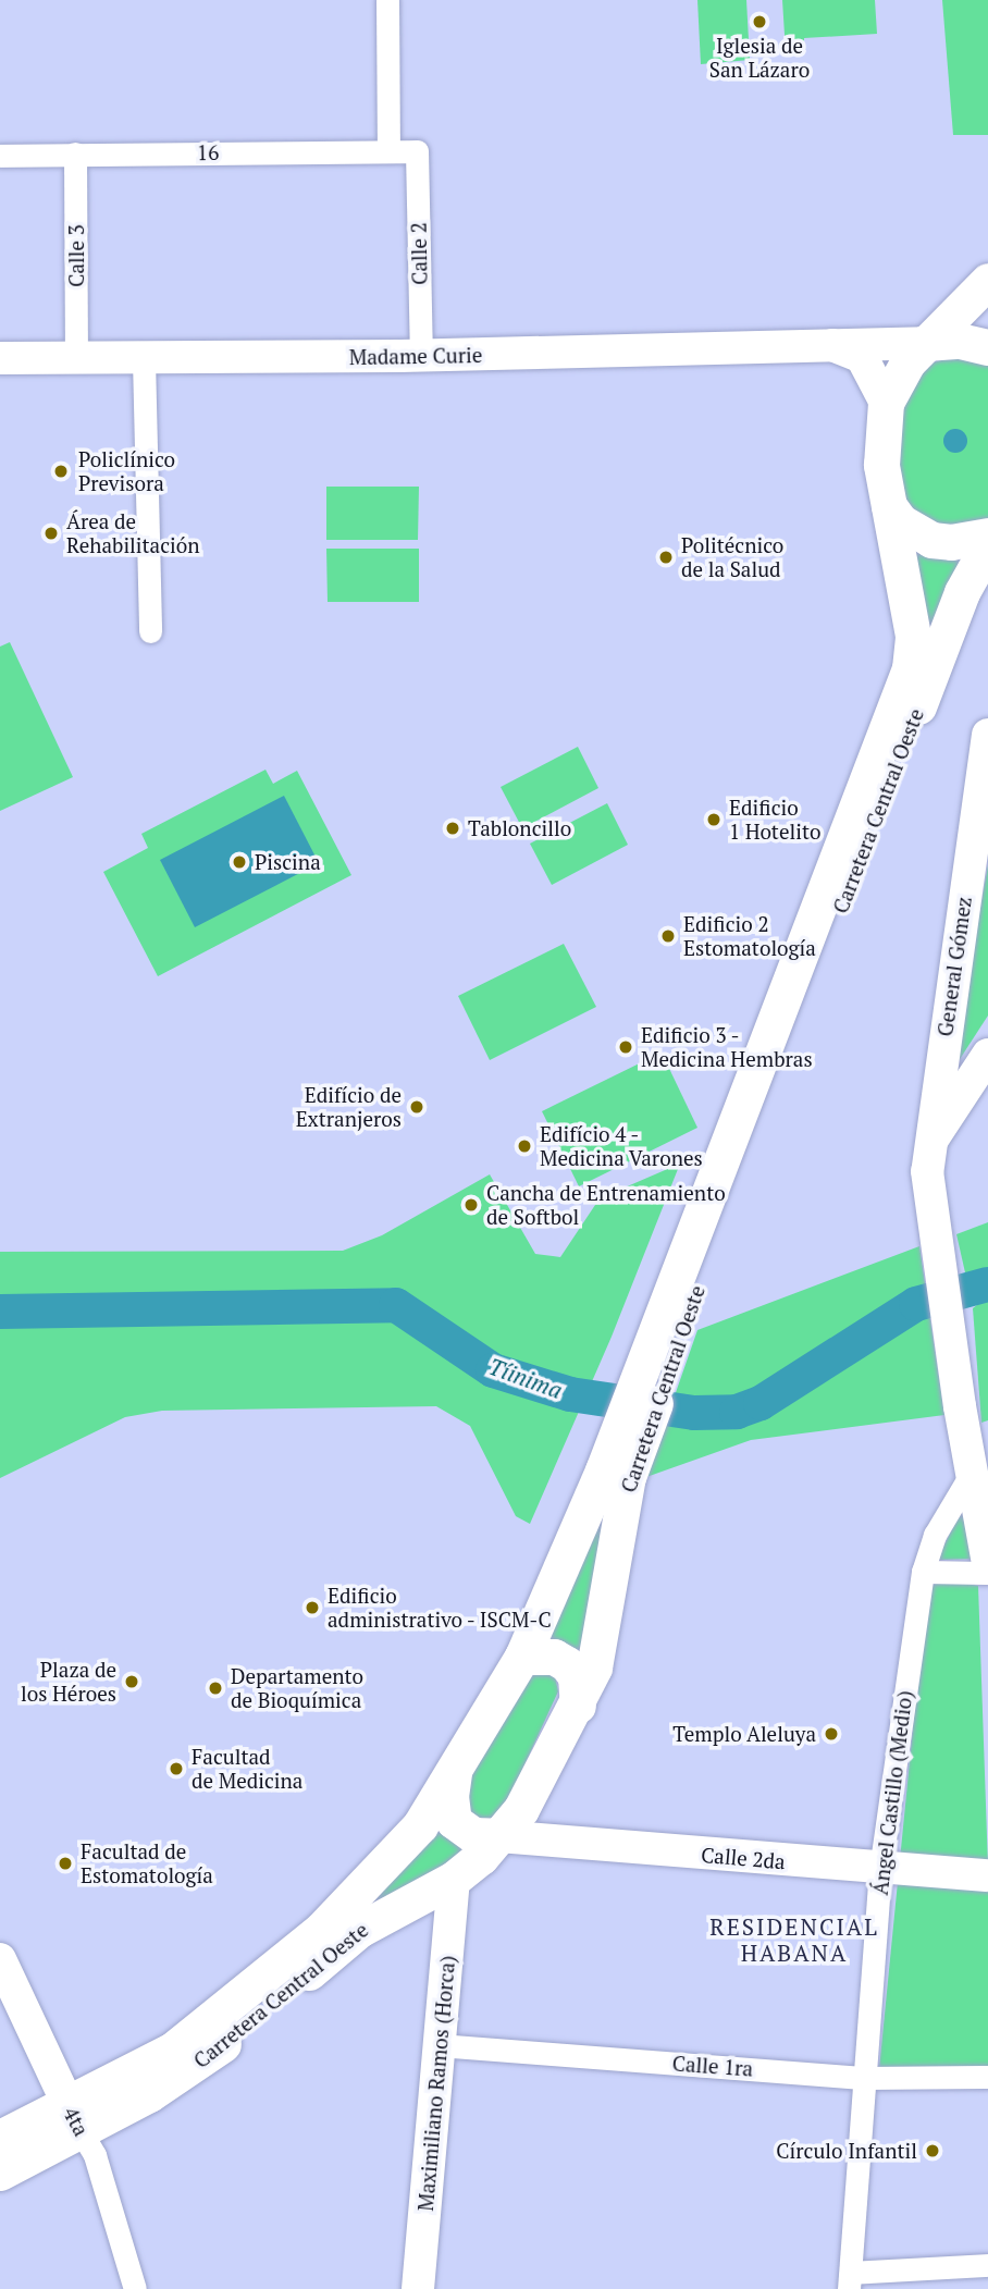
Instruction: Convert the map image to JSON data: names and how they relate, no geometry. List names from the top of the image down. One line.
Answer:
{"streets":{"main road":["Madame Curie","Carretera Central Oeste","General Gómez","Calle 2da","Maximiliano Ramos (Horca)","4ta"],"street":["16","Calle 2","Calle 3","Ángel Castillo (Medio)","Calle 1ra"]},"crossings":[["16","Calle 2"],["16","Calle 3"],["Calle 2","Madame Curie"],["Calle 3","Madame Curie"],["Madame Curie","Carretera Central Oeste"],["Carretera Central Oeste","Calle 2da"],["Carretera Central Oeste","Maximiliano Ramos (Horca)"],["Carretera Central Oeste","4ta"],["General Gómez","Ángel Castillo (Medio)"],["Ángel Castillo (Medio)","Calle 2da"],["Ángel Castillo (Medio)","Calle 1ra"],["Calle 1ra","Maximiliano Ramos (Horca)"]],"districts":["RESIDENCIAL HABANA"],"water":["Tíinima"],"places":["Iglesia de San Lázaro","Policlínico Previsora","Área de Rehabilitación","Politécnico de la Salud","Edificio 1 Hotelito","Tabloncillo","Piscina","Edificio 2 Estomatología","Edificio 3 - Medicina Hembras","Edifício de Extranjeros","Edifício 4 - Medicina Varones","Cancha de Entrenamiento de Softbol","Edificio administrativo - ISCM-C","Plaza de los Héroes","Departamento de Bioquímica","Templo Aleluya","Facultad de Medicina","Facultad de Estomatología","Círculo Infantil"]}
